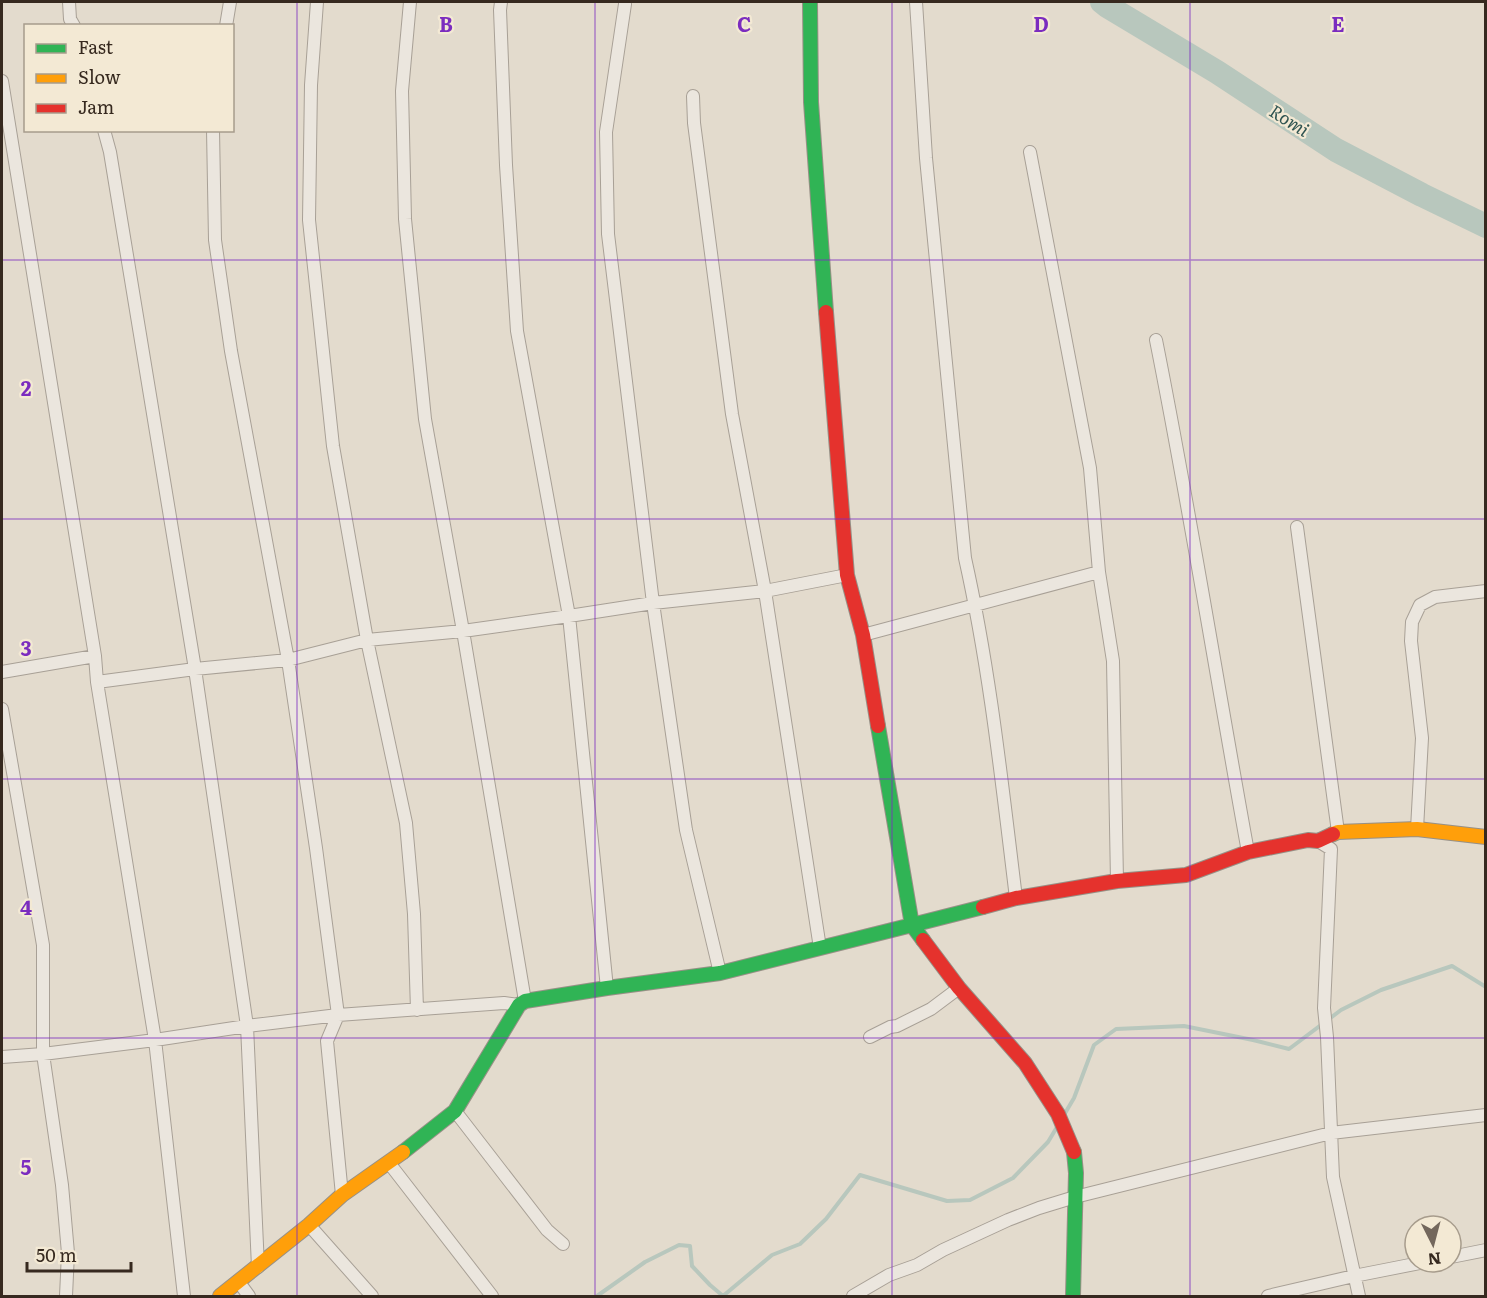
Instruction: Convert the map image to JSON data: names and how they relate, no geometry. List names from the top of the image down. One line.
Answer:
{"water":["Romi"],"legend":["Fast","Slow","Jam"],"scale_bar":"50 m","north":"bottom","grid":{"columns":["B","C","D","E"],"rows":["2","3","4","5"]}}
